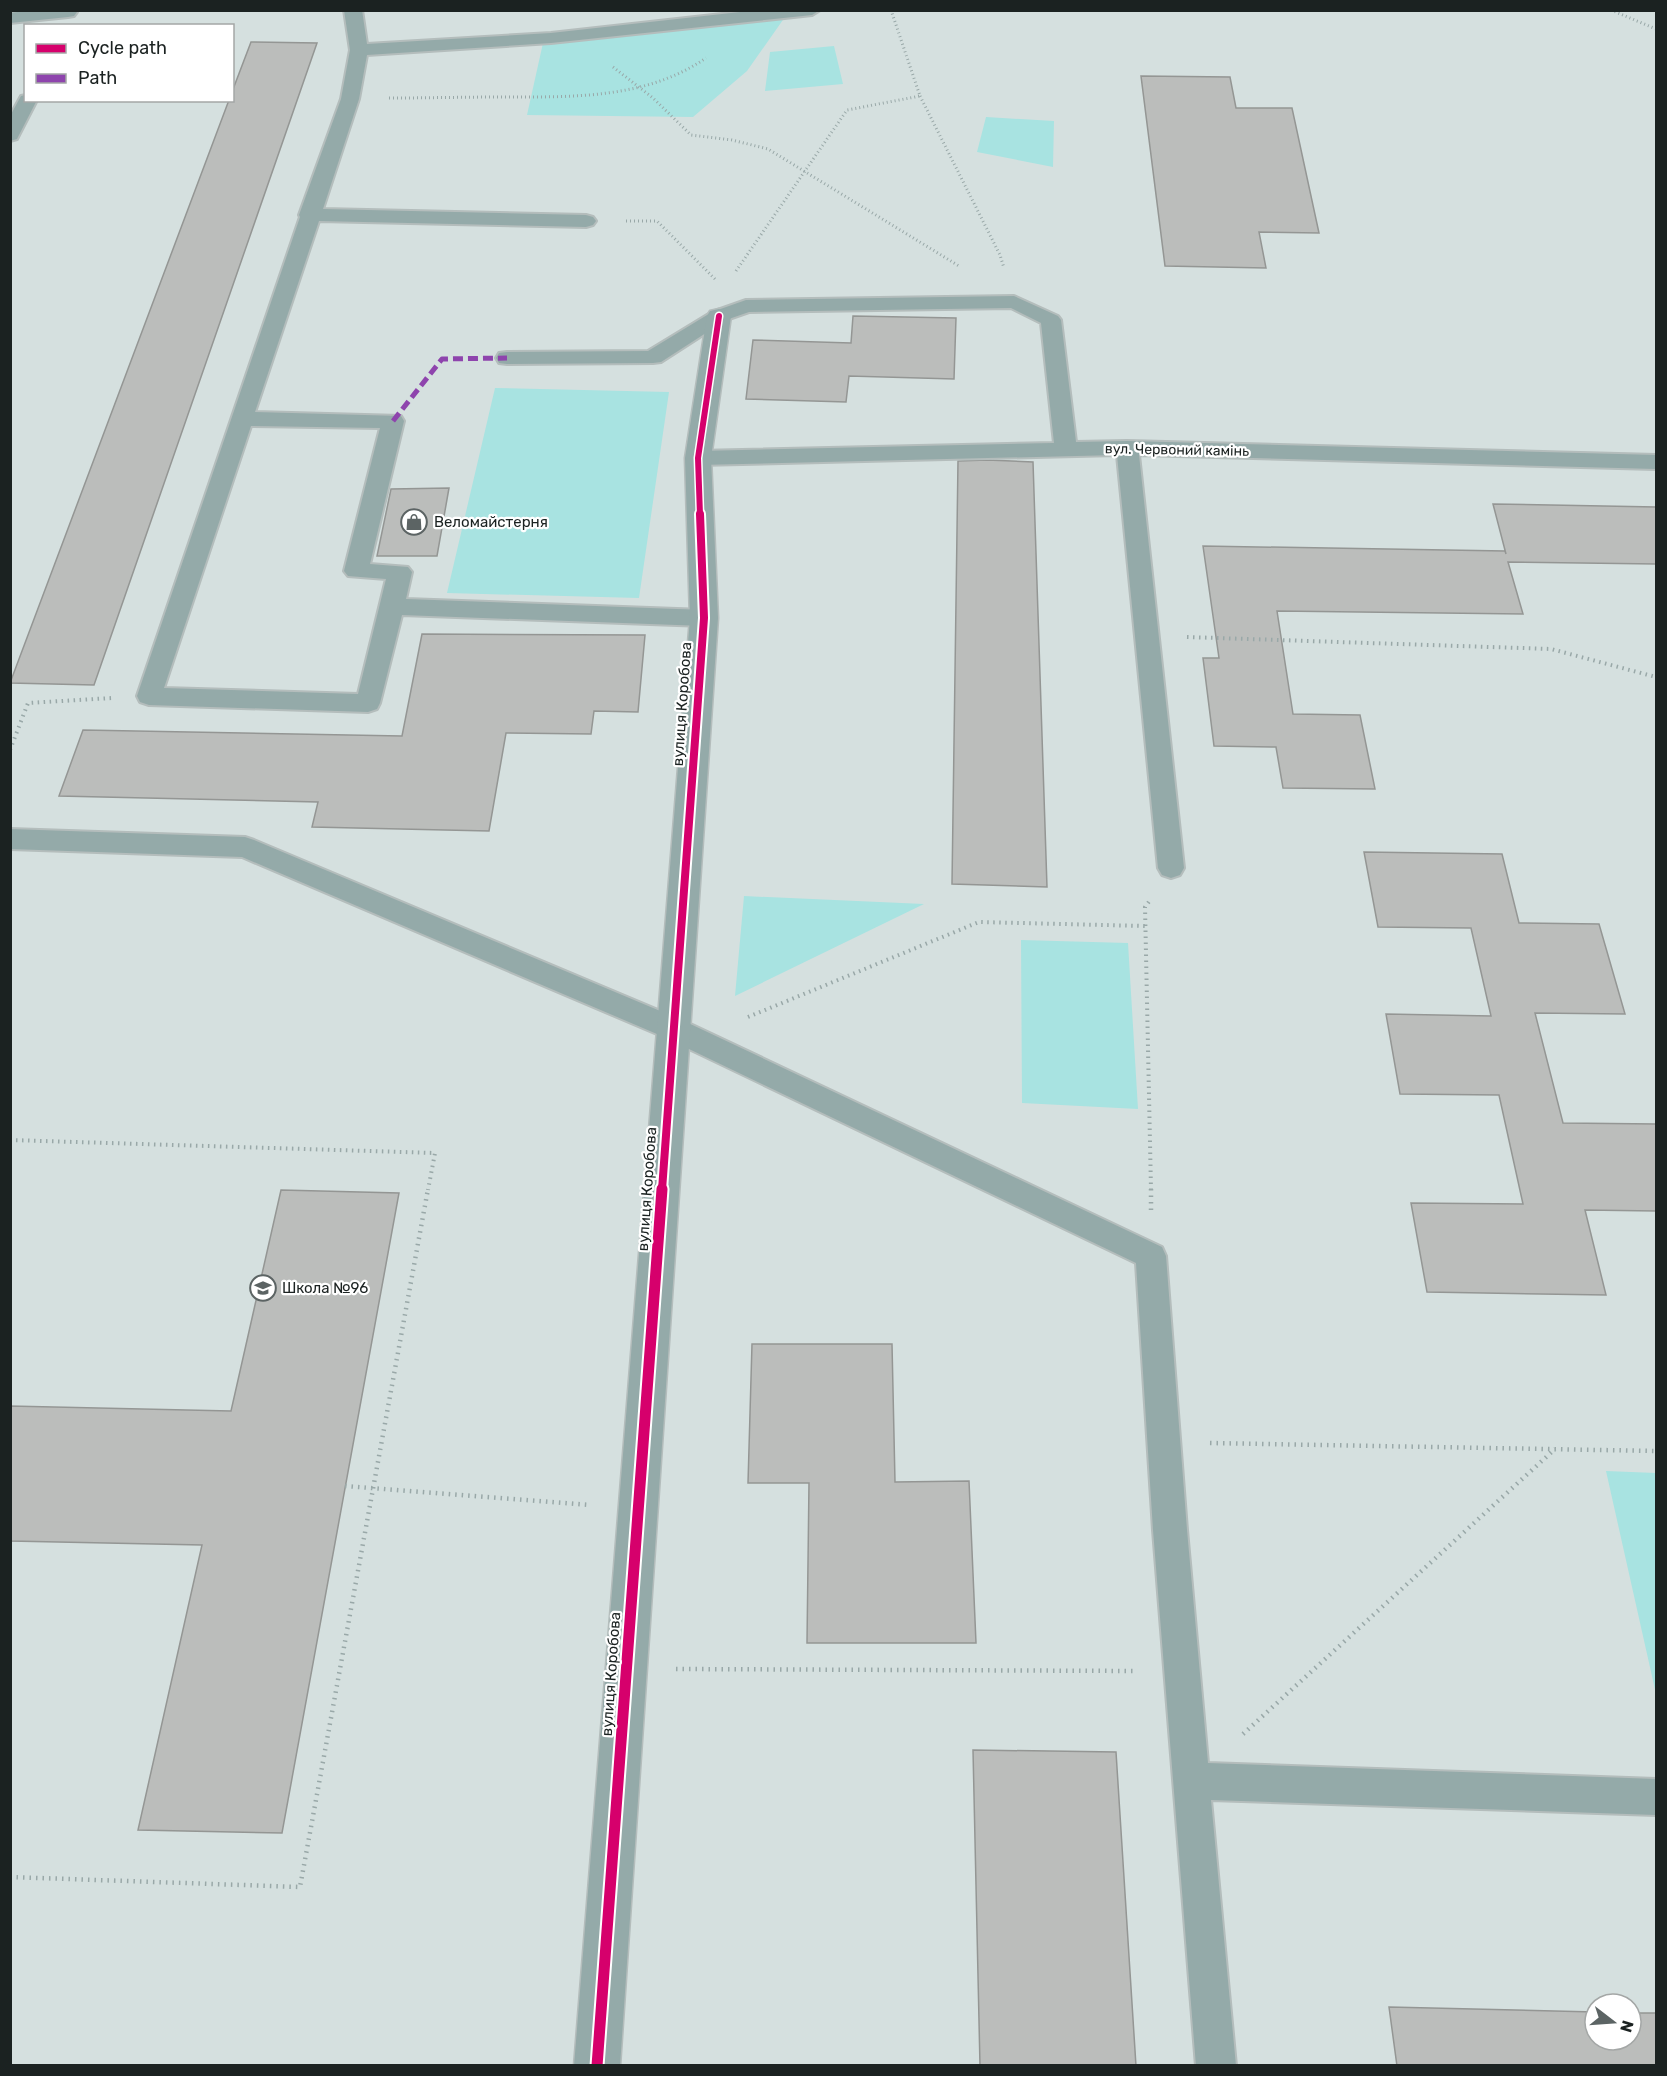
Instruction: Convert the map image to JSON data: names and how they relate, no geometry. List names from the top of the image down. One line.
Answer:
{"streets":{"street":["вулиця Коробова"],"lane":["вул. Червоний камінь"]},"crossings":[["вул. Червоний камінь","вулиця Коробова"]],"places":{"shop":["Веломайстерня"],"school or university":["Школа №96"]},"legend":["Cycle path","Path"],"north":"right"}
